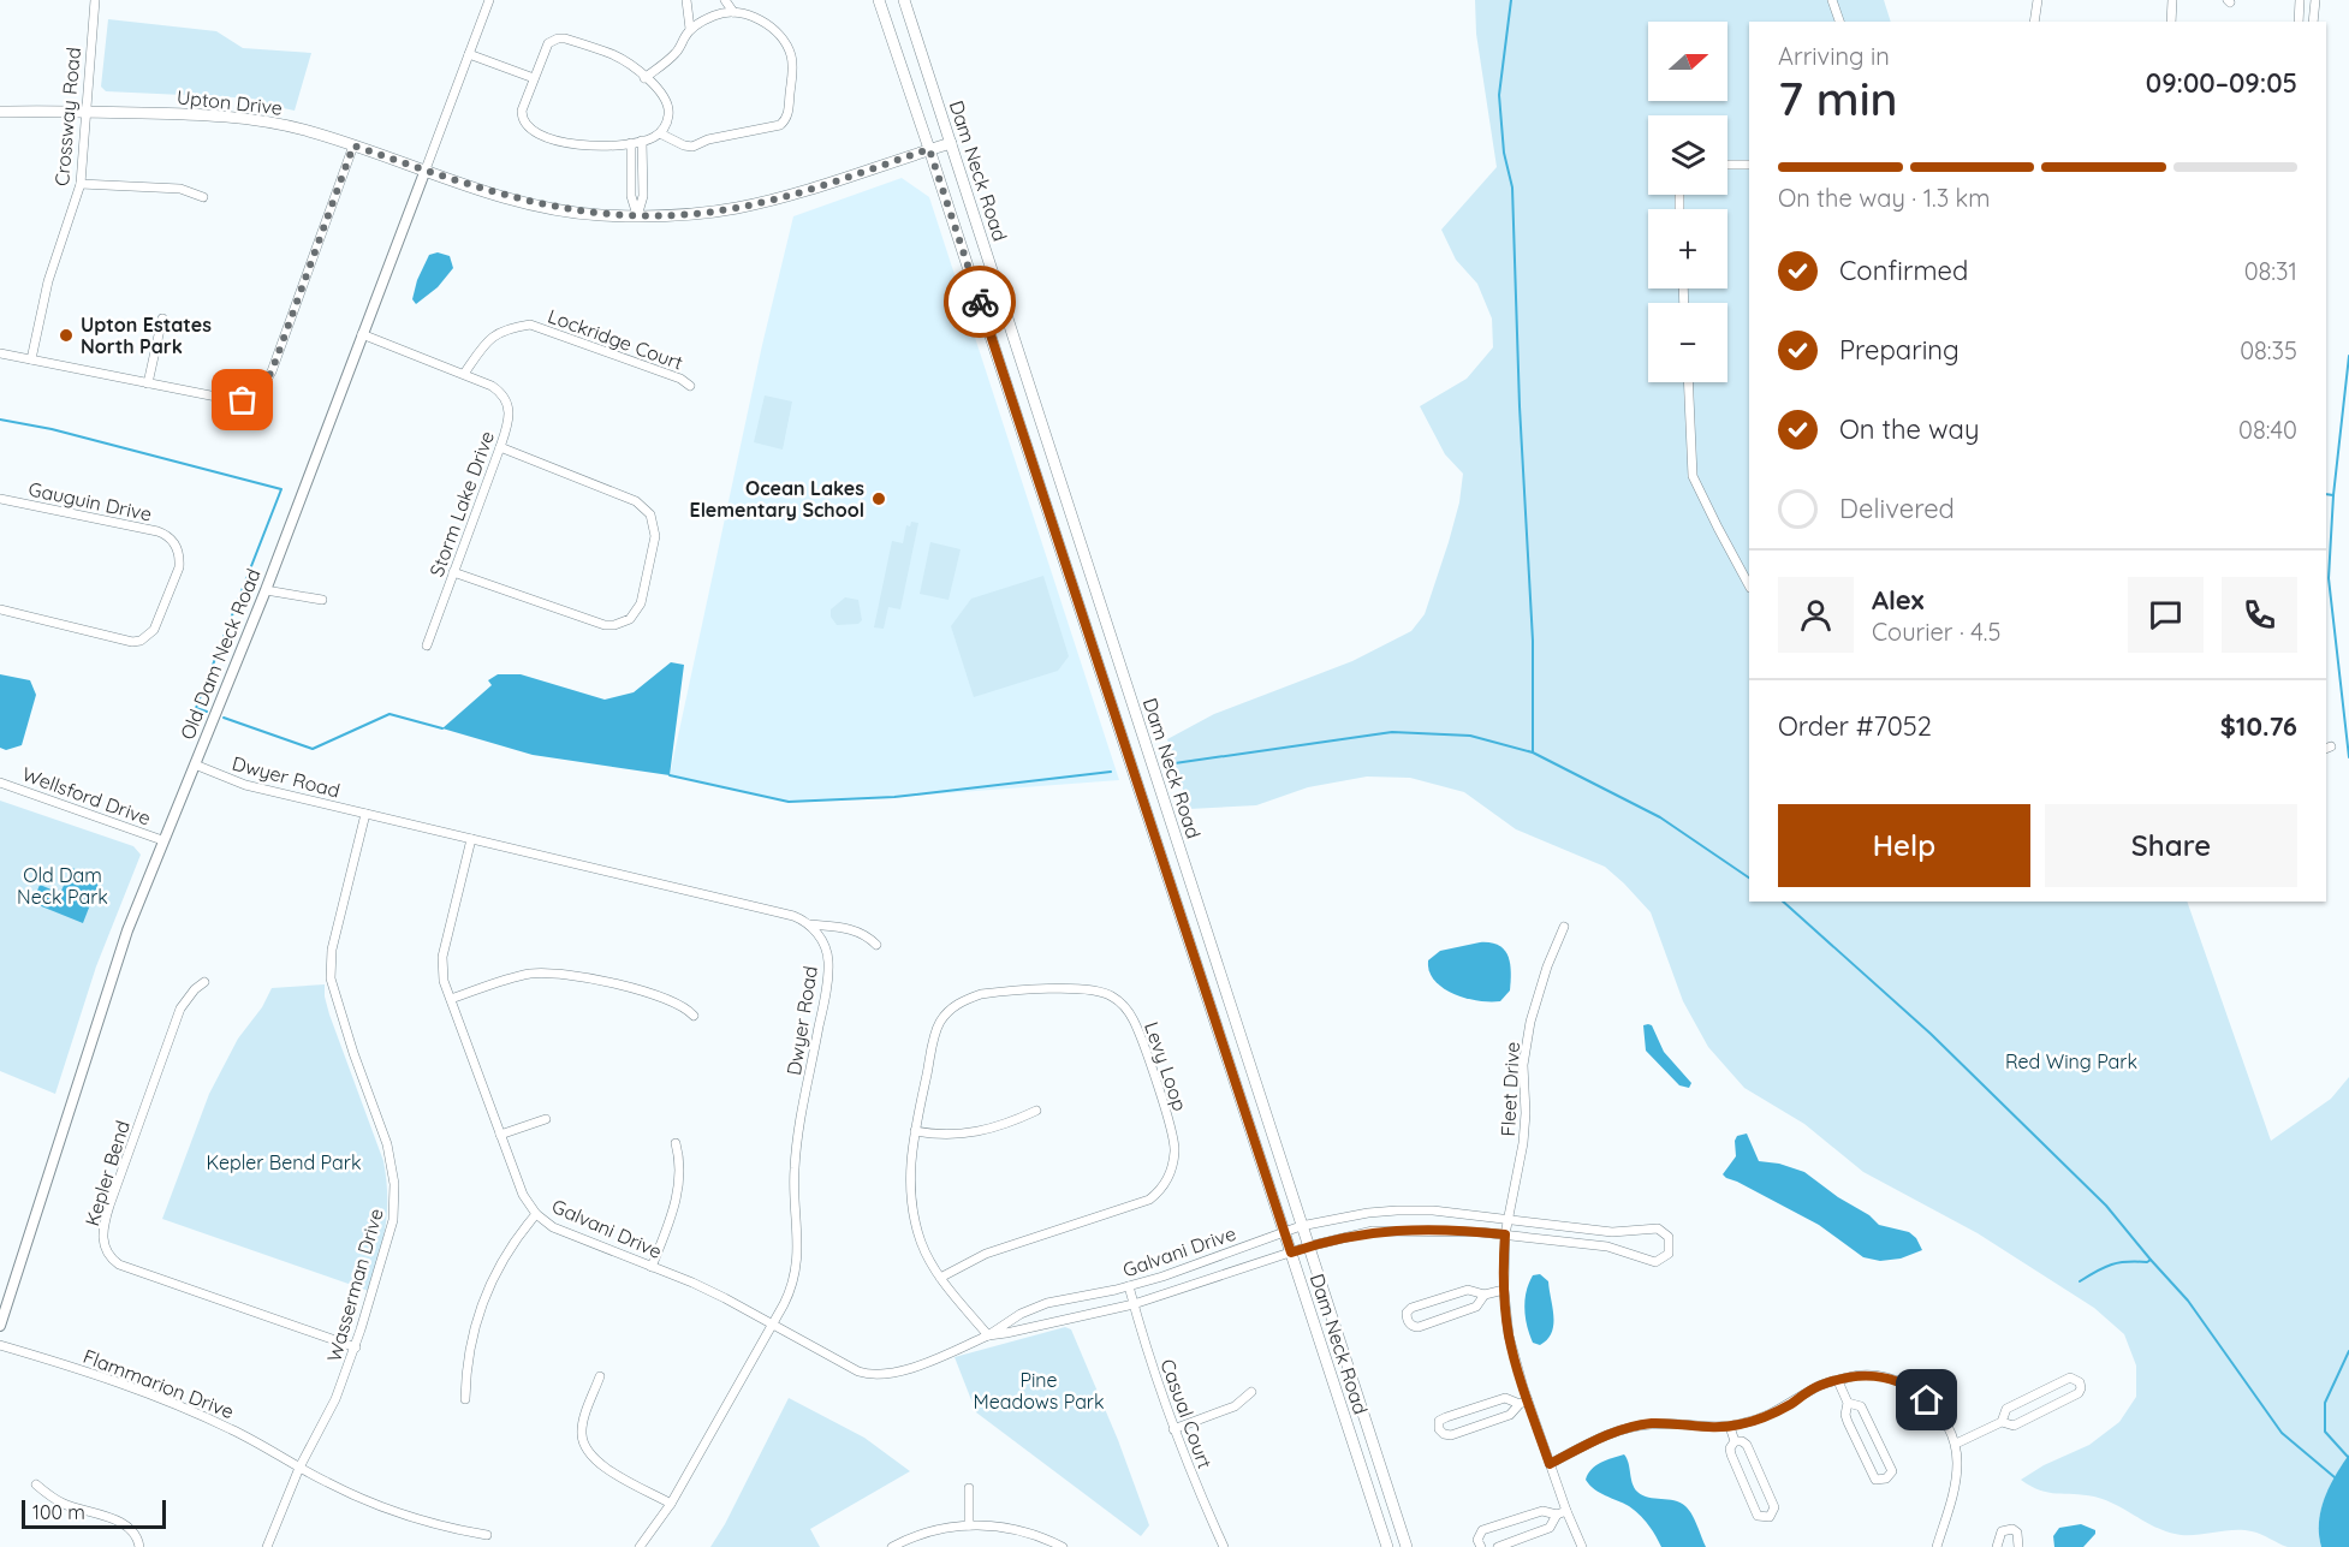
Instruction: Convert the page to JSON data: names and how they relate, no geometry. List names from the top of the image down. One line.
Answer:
{"streets":{"main road":["Upton Drive","Dam Neck Road"],"street":["Crossway Road","Lockridge Court","Gauguin Drive","Storm Lake Drive","Old Dam Neck Road","Dwyer Road","Wellsford Drive","Levy Loop","Fleet Drive","Kepler Bend","Galvani Drive","Wasserman Drive","Flammarion Drive","Casual Court"]},"crossings":[["Upton Drive","Crossway Road"],["Upton Drive","Dam Neck Road"],["Upton Drive","Old Dam Neck Road"],["Dam Neck Road","Galvani Drive"],["Lockridge Court","Storm Lake Drive"],["Storm Lake Drive","Old Dam Neck Road"],["Old Dam Neck Road","Dwyer Road"],["Old Dam Neck Road","Wellsford Drive"],["Dwyer Road","Galvani Drive"],["Dwyer Road","Wasserman Drive"],["Levy Loop","Galvani Drive"],["Fleet Drive","Galvani Drive"],["Kepler Bend","Wasserman Drive"],["Galvani Drive","Casual Court"],["Wasserman Drive","Flammarion Drive"]],"parks":["Old Dam Neck Park","Red Wing Park","Kepler Bend Park","Pine Meadows Park"],"places":["Upton Estates North Park","Ocean Lakes Elementary School"],"scale_bar":"100 m","north":"right","page":{"map_buttons":["+","−"],"heading":["7 min","Arriving in","09:00–09:05"],"panel":["Alex","Courier · 4.5","Order #7052","$10.76"],"bar":"On the way · 1.3 km","list":[["Confirmed","08:31"],["Preparing","08:35"],["On the way","08:40"],"Delivered"],"buttons":["Help","Share"],"scale":"100 m"}}
